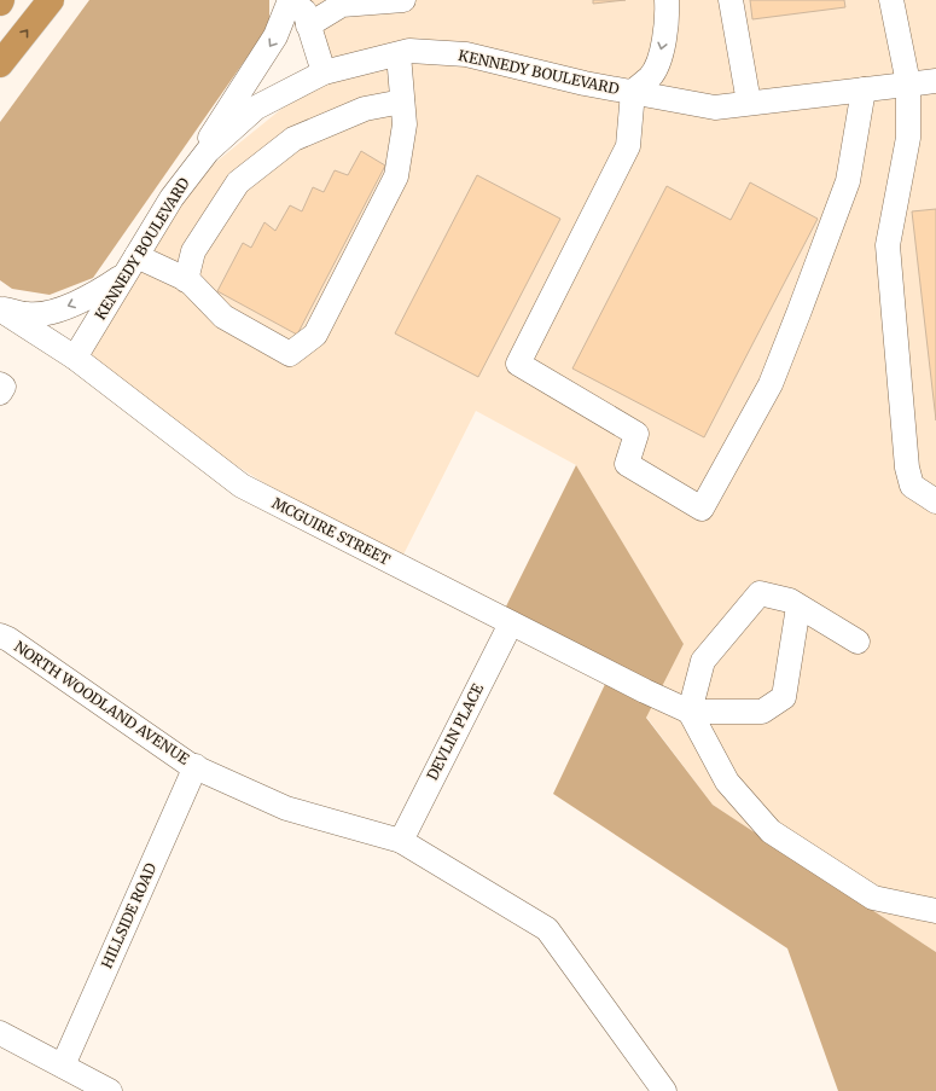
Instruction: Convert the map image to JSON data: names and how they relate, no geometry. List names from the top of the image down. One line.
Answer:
{"streets":{"street":["KENNEDY BOULEVARD","MCGUIRE STREET","NORTH WOODLAND AVENUE","DEVLIN PLACE","HILLSIDE ROAD"]},"crossings":[["KENNEDY BOULEVARD","MCGUIRE STREET"],["MCGUIRE STREET","DEVLIN PLACE"],["NORTH WOODLAND AVENUE","DEVLIN PLACE"],["NORTH WOODLAND AVENUE","HILLSIDE ROAD"]]}
